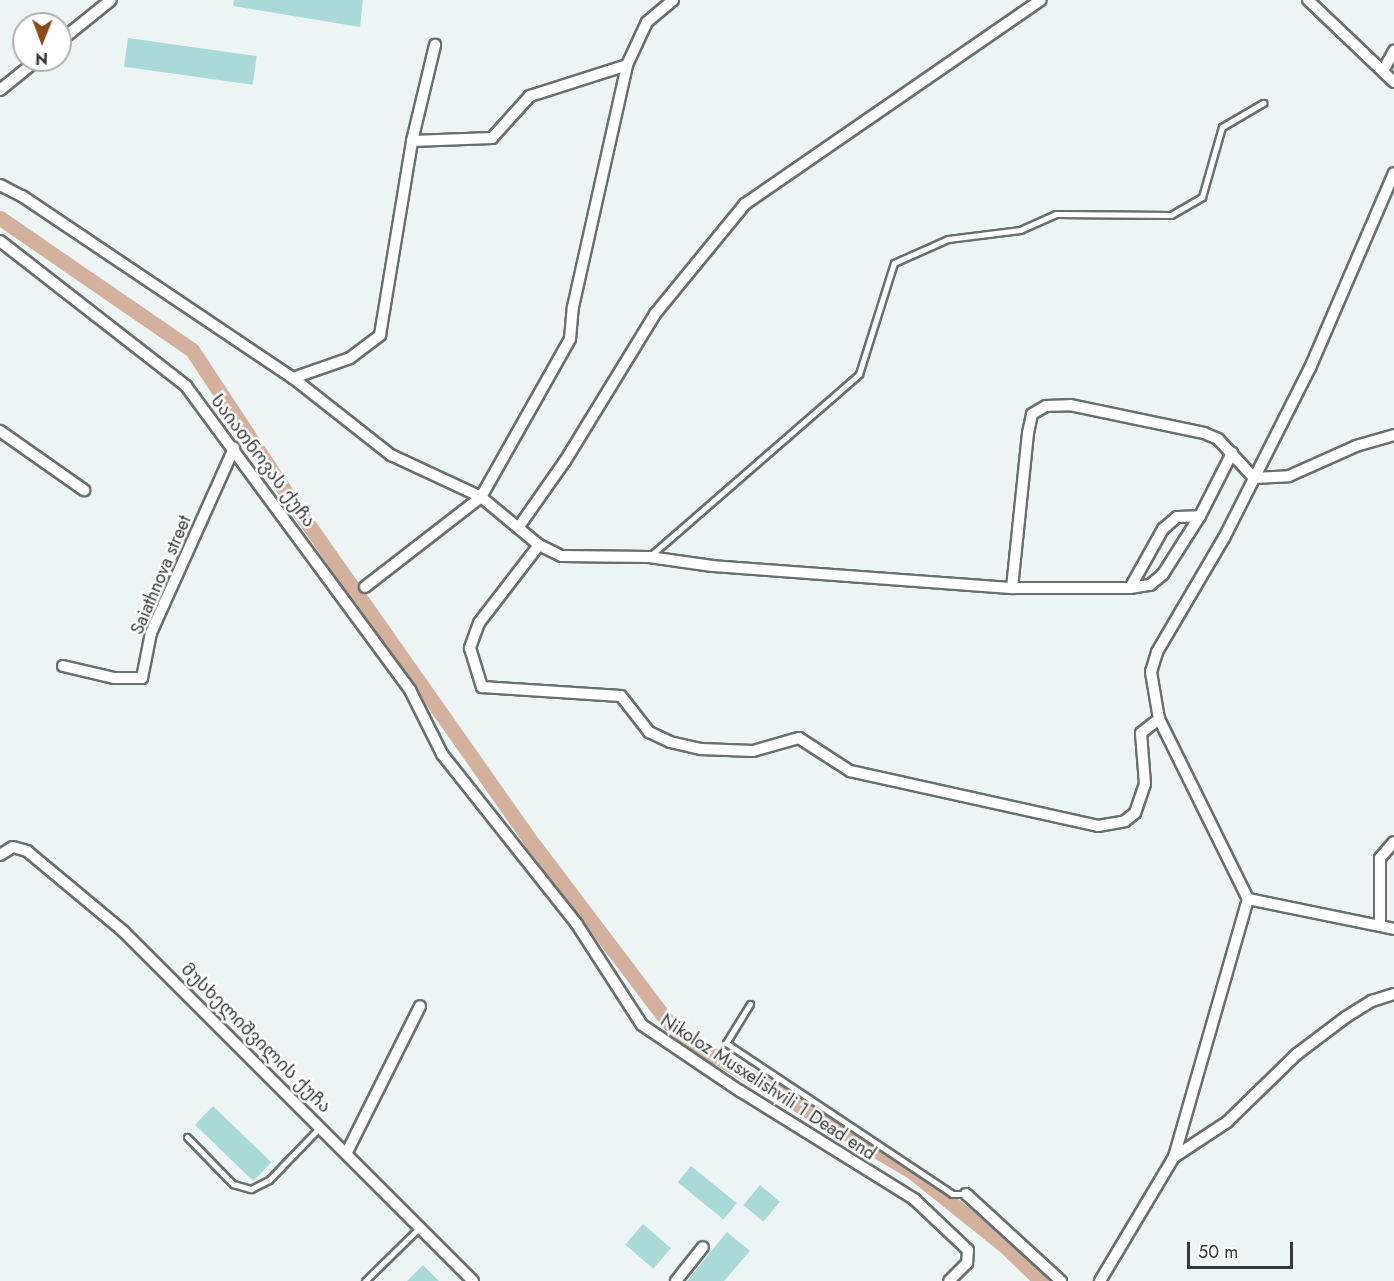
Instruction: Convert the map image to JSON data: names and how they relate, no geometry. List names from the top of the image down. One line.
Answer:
{"streets":{"street":["საიათნოვას ქუჩა","Saiathnova street","მუსხელიშვილის ქუჩა","Nikoloz Musxelishvili 1 Dead end"]},"crossings":[["საიათნოვას ქუჩა","Saiathnova street"],["საიათნოვას ქუჩა","Nikoloz Musxelishvili 1 Dead end"]],"scale_bar":"50 m","north":"bottom"}
